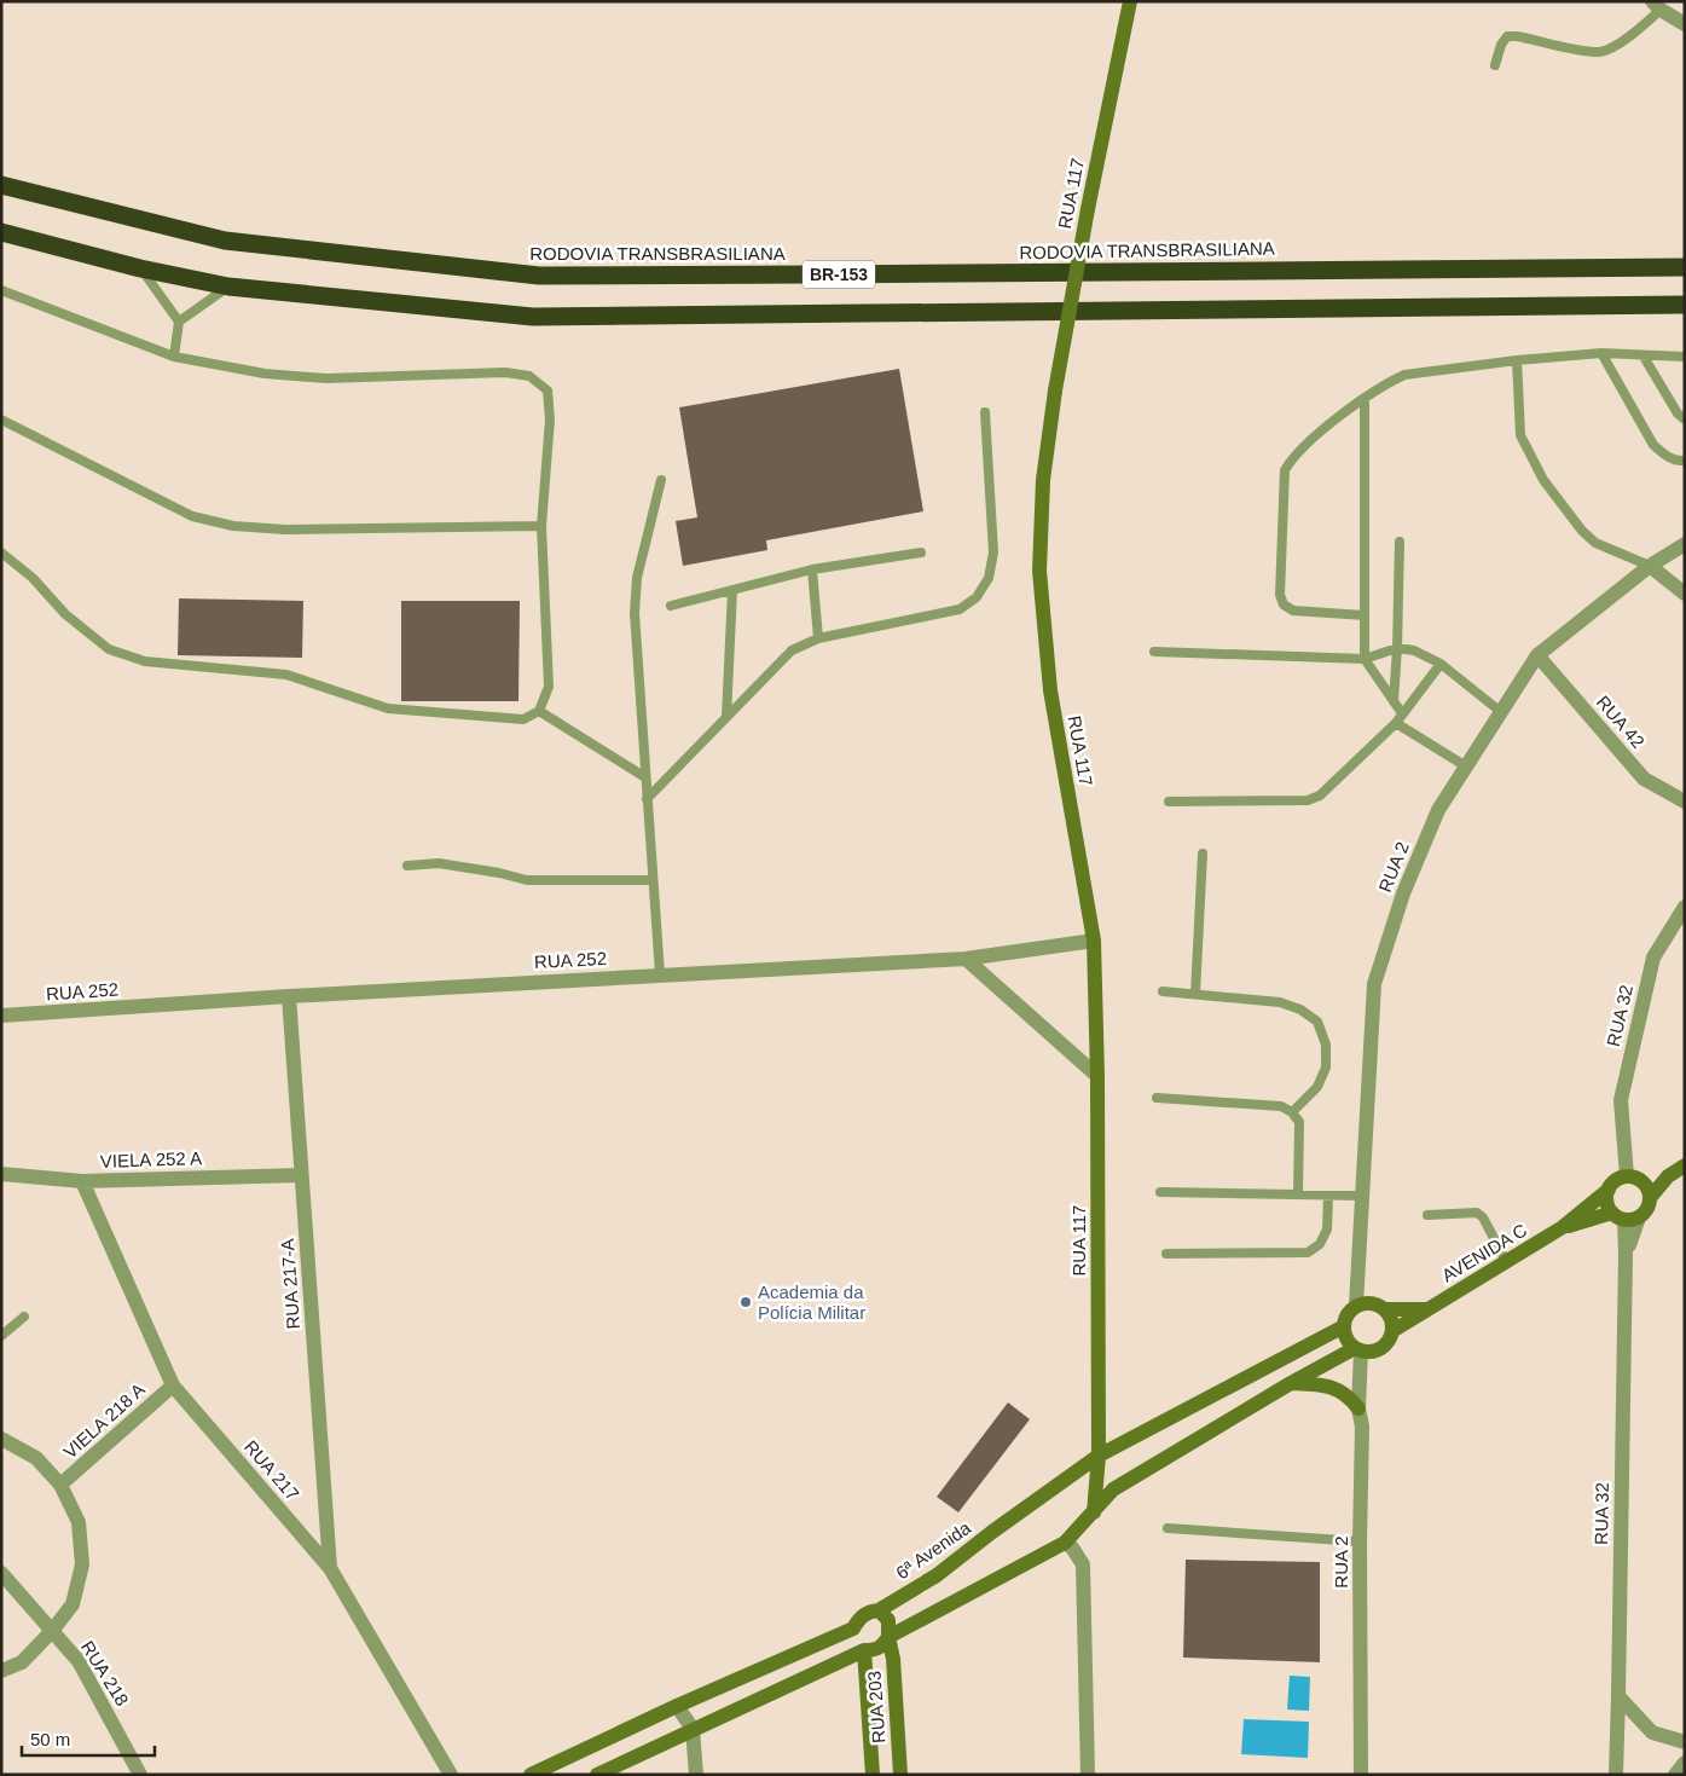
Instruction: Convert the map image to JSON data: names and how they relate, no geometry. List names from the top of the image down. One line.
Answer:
{"streets":{"highway":["RODOVIA TRANSBRASILIANA","BR-153"],"street":["RUA 117","RUA 42","RUA 2","RUA 252","RUA 32","VIELA 252 A","AVENIDA C","RUA 217-A","VIELA 218 A","RUA 217","6ª Avenida","RUA 218","RUA 203"]},"crossings":[["RUA 117","RUA 252"],["RUA 117","6ª Avenida"],["RUA 42","RUA 2"],["RUA 2","AVENIDA C"],["RUA 2","6ª Avenida"],["RUA 252","RUA 217-A"],["RUA 32","AVENIDA C"],["VIELA 252 A","RUA 217-A"],["VIELA 252 A","RUA 217"],["AVENIDA C","6ª Avenida"],["RUA 217-A","RUA 217"],["VIELA 218 A","RUA 217"],["VIELA 218 A","RUA 218"],["6ª Avenida","RUA 203"]],"places":["Academia da Polícia Militar"],"scale_bar":"50 m"}
